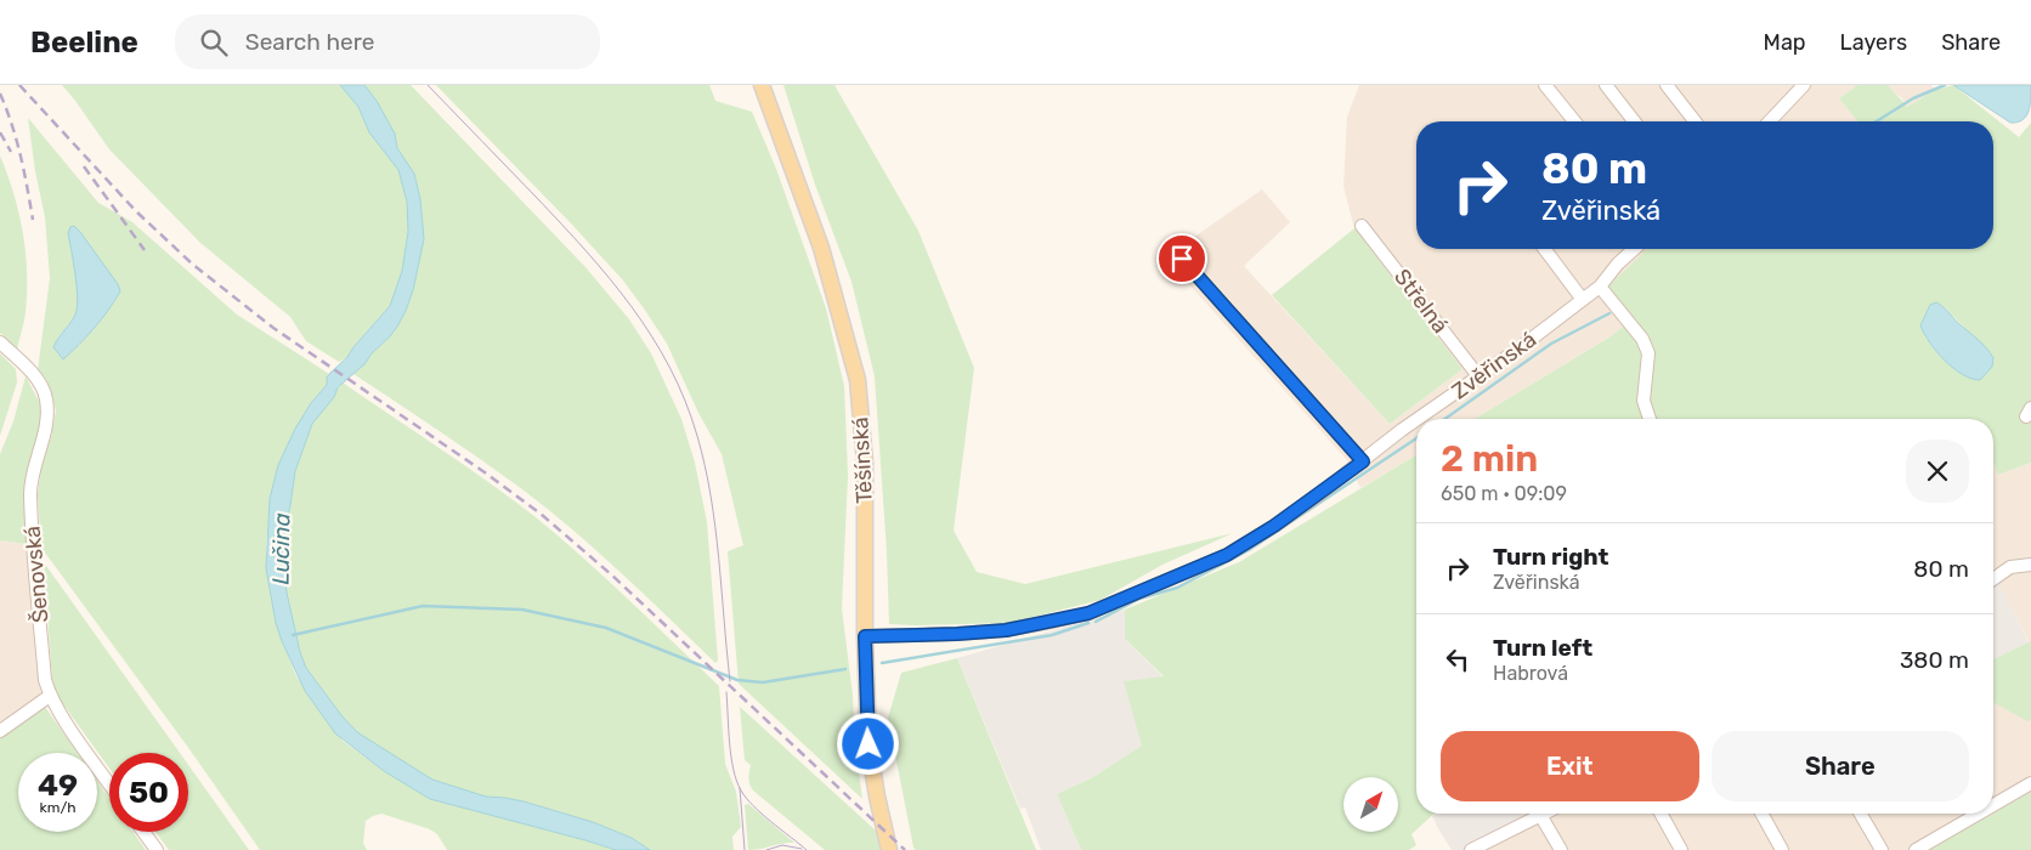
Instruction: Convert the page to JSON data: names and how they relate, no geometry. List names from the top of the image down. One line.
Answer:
{"streets":{"main road":["Těšínská"],"street":["Střelná","Zvěřinská","Šenovská"]},"crossings":[["Střelná","Zvěřinská"],["Zvěřinská","Těšínská"]],"water":["Lučina"],"north":"top right","page":{"header":"Beeline","search":"Search here","nav":["Map","Layers","Share"],"turn":["80 m","Zvěřinská"],"heading":["2 min","650 m · 09:09"],"list":[{"name":"Turn right","note":"Zvěřinská","value":"80 m"},{"name":"Turn left","note":"Habrová","value":"380 m"}],"buttons":["Exit","Share"],"speed":"49 km/h","limit":"50"}}
